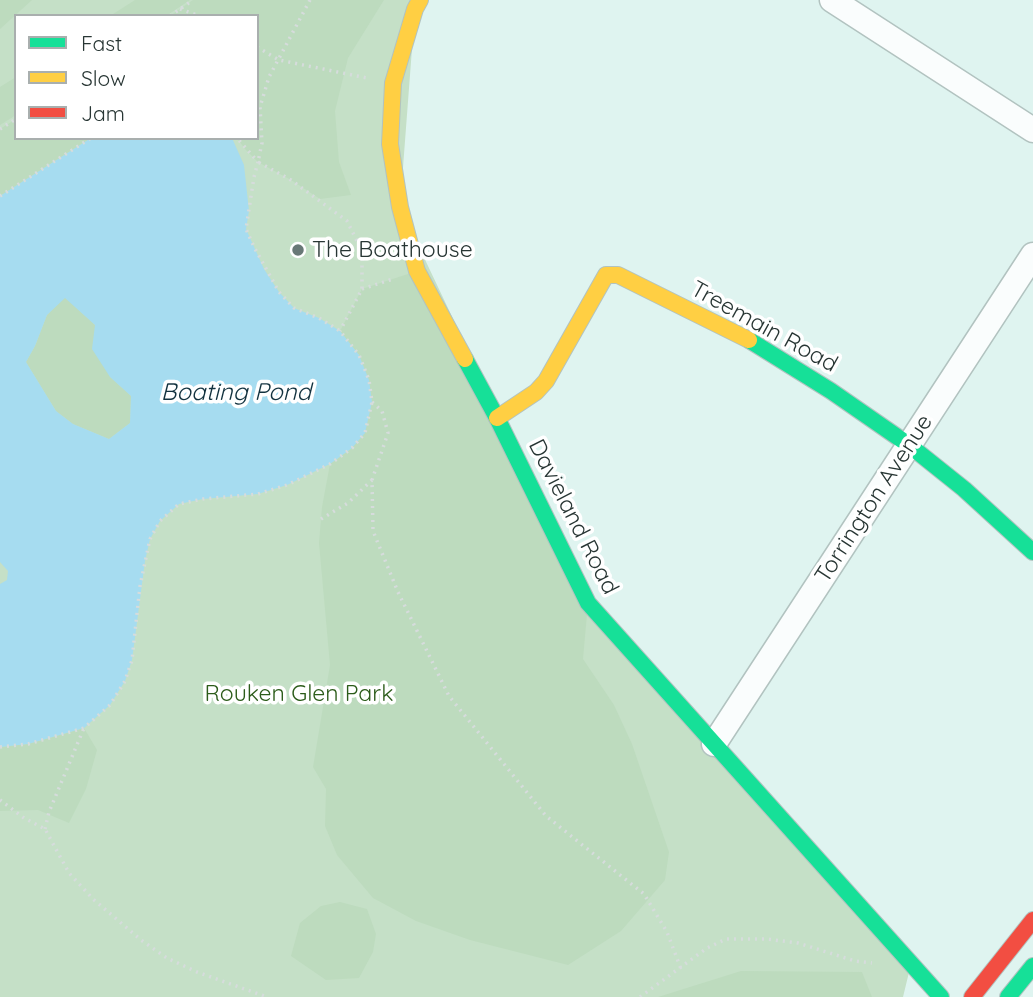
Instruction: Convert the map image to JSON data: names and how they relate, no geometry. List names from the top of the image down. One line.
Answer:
{"streets":{"street":["Treemain Road","Torrington Avenue","Davieland Road"]},"crossings":[["Treemain Road","Torrington Avenue"],["Treemain Road","Davieland Road"],["Torrington Avenue","Davieland Road"]],"water":["Boating Pond"],"parks":["Rouken Glen Park"],"places":["The Boathouse"],"legend":["Fast","Slow","Jam"]}
